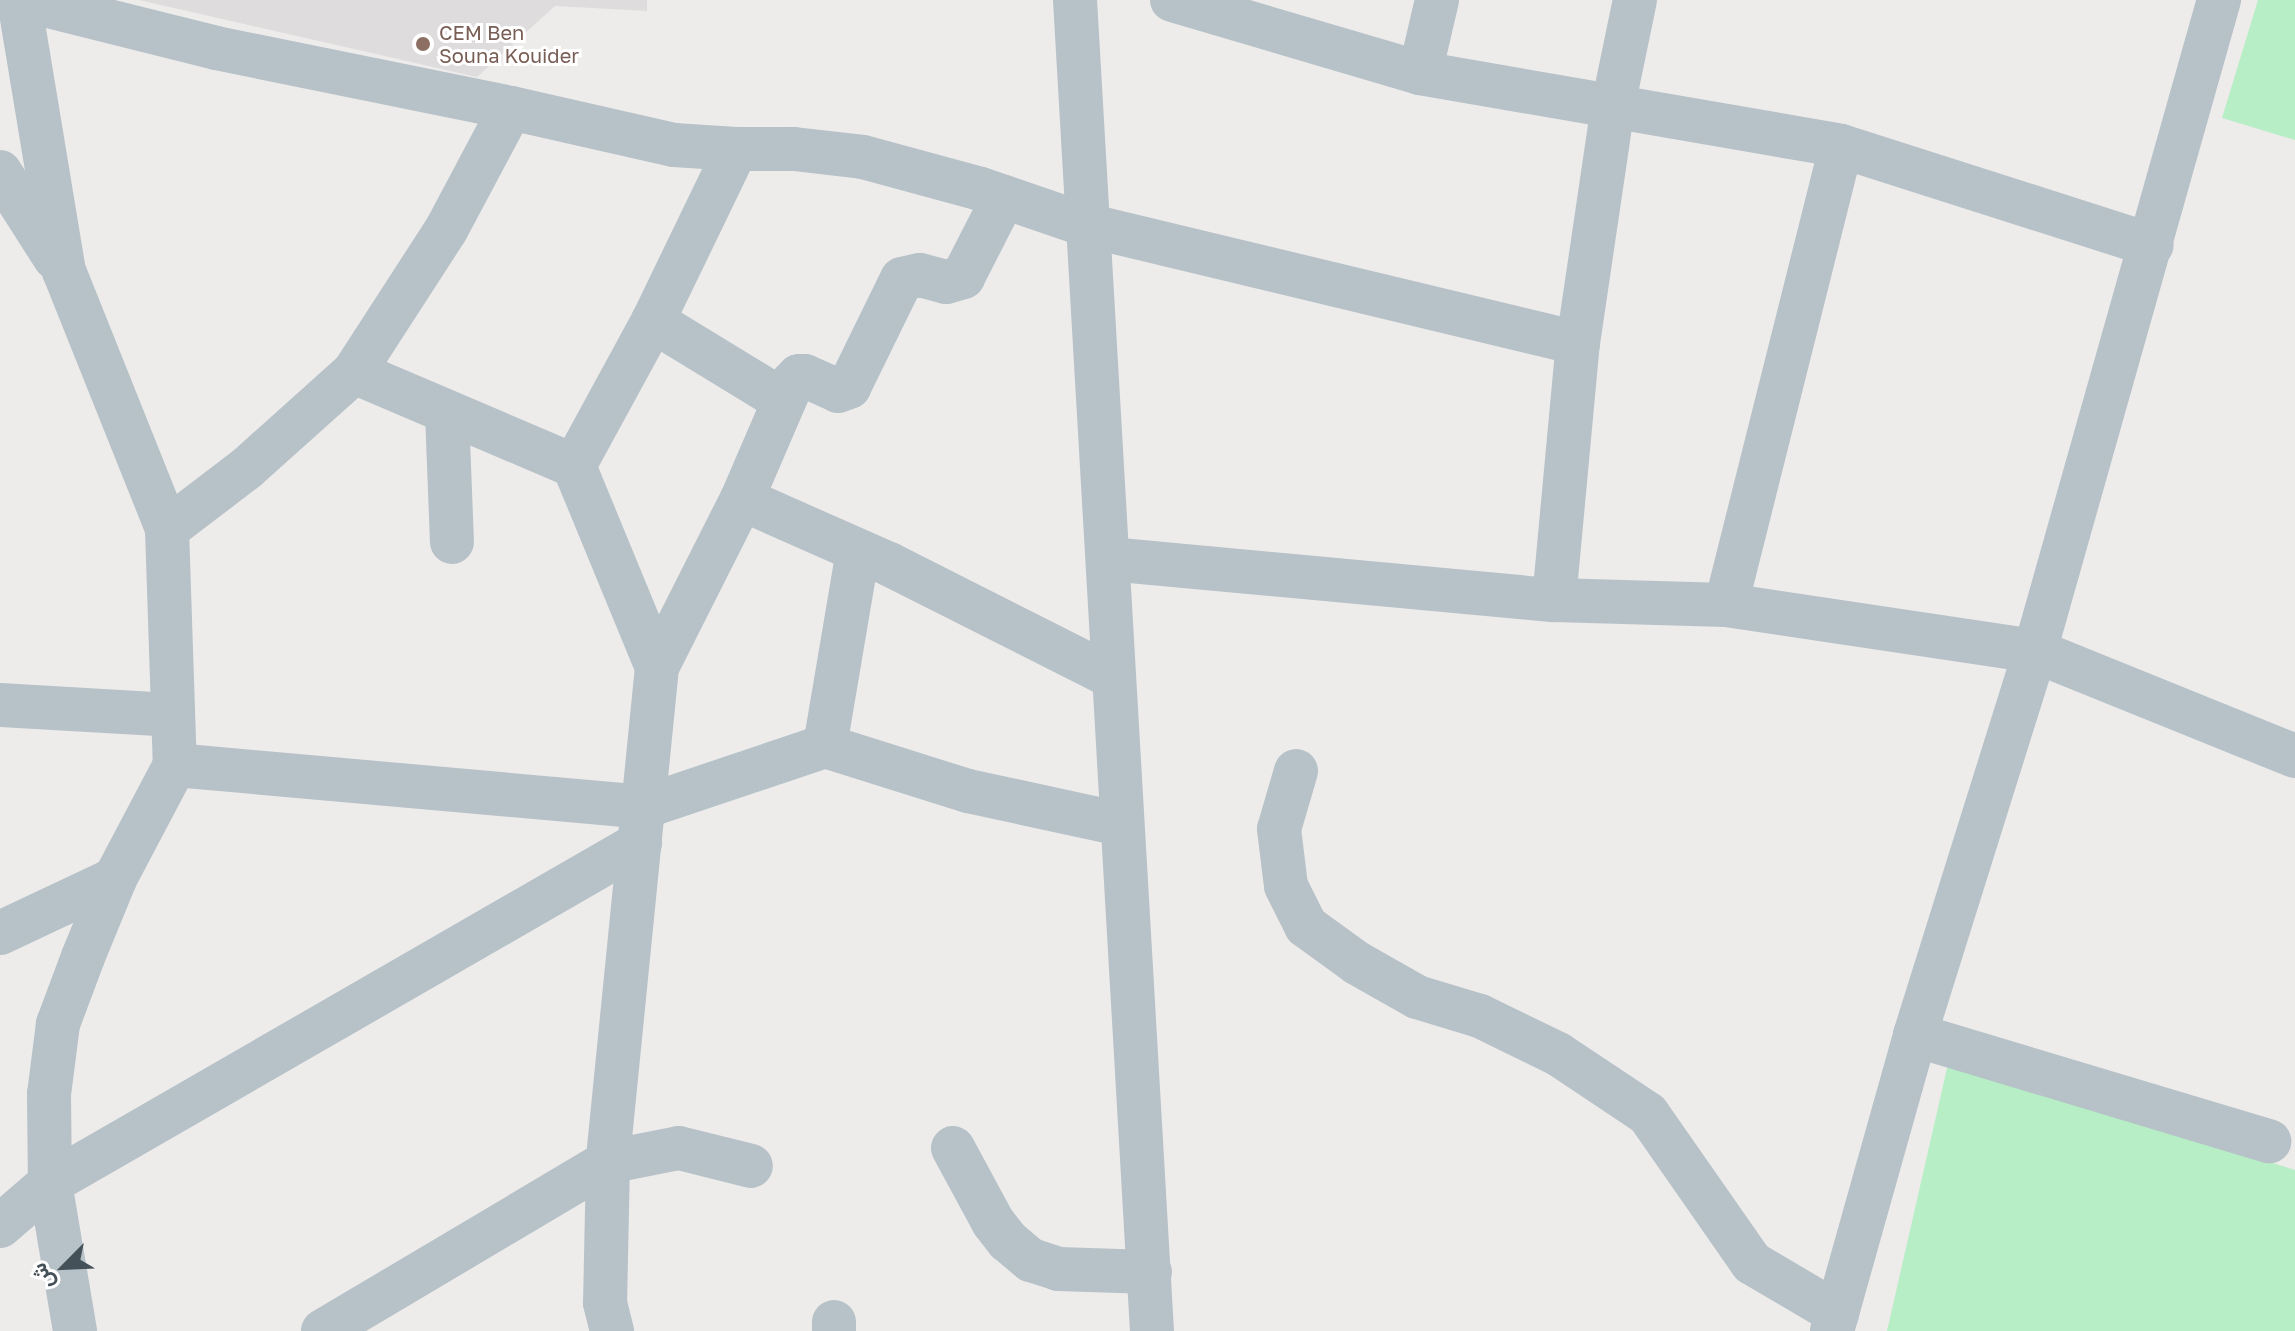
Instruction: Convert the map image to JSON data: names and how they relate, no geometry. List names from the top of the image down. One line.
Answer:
{"places":["CEM Ben Souna Kouider"],"north":"bottom left"}
